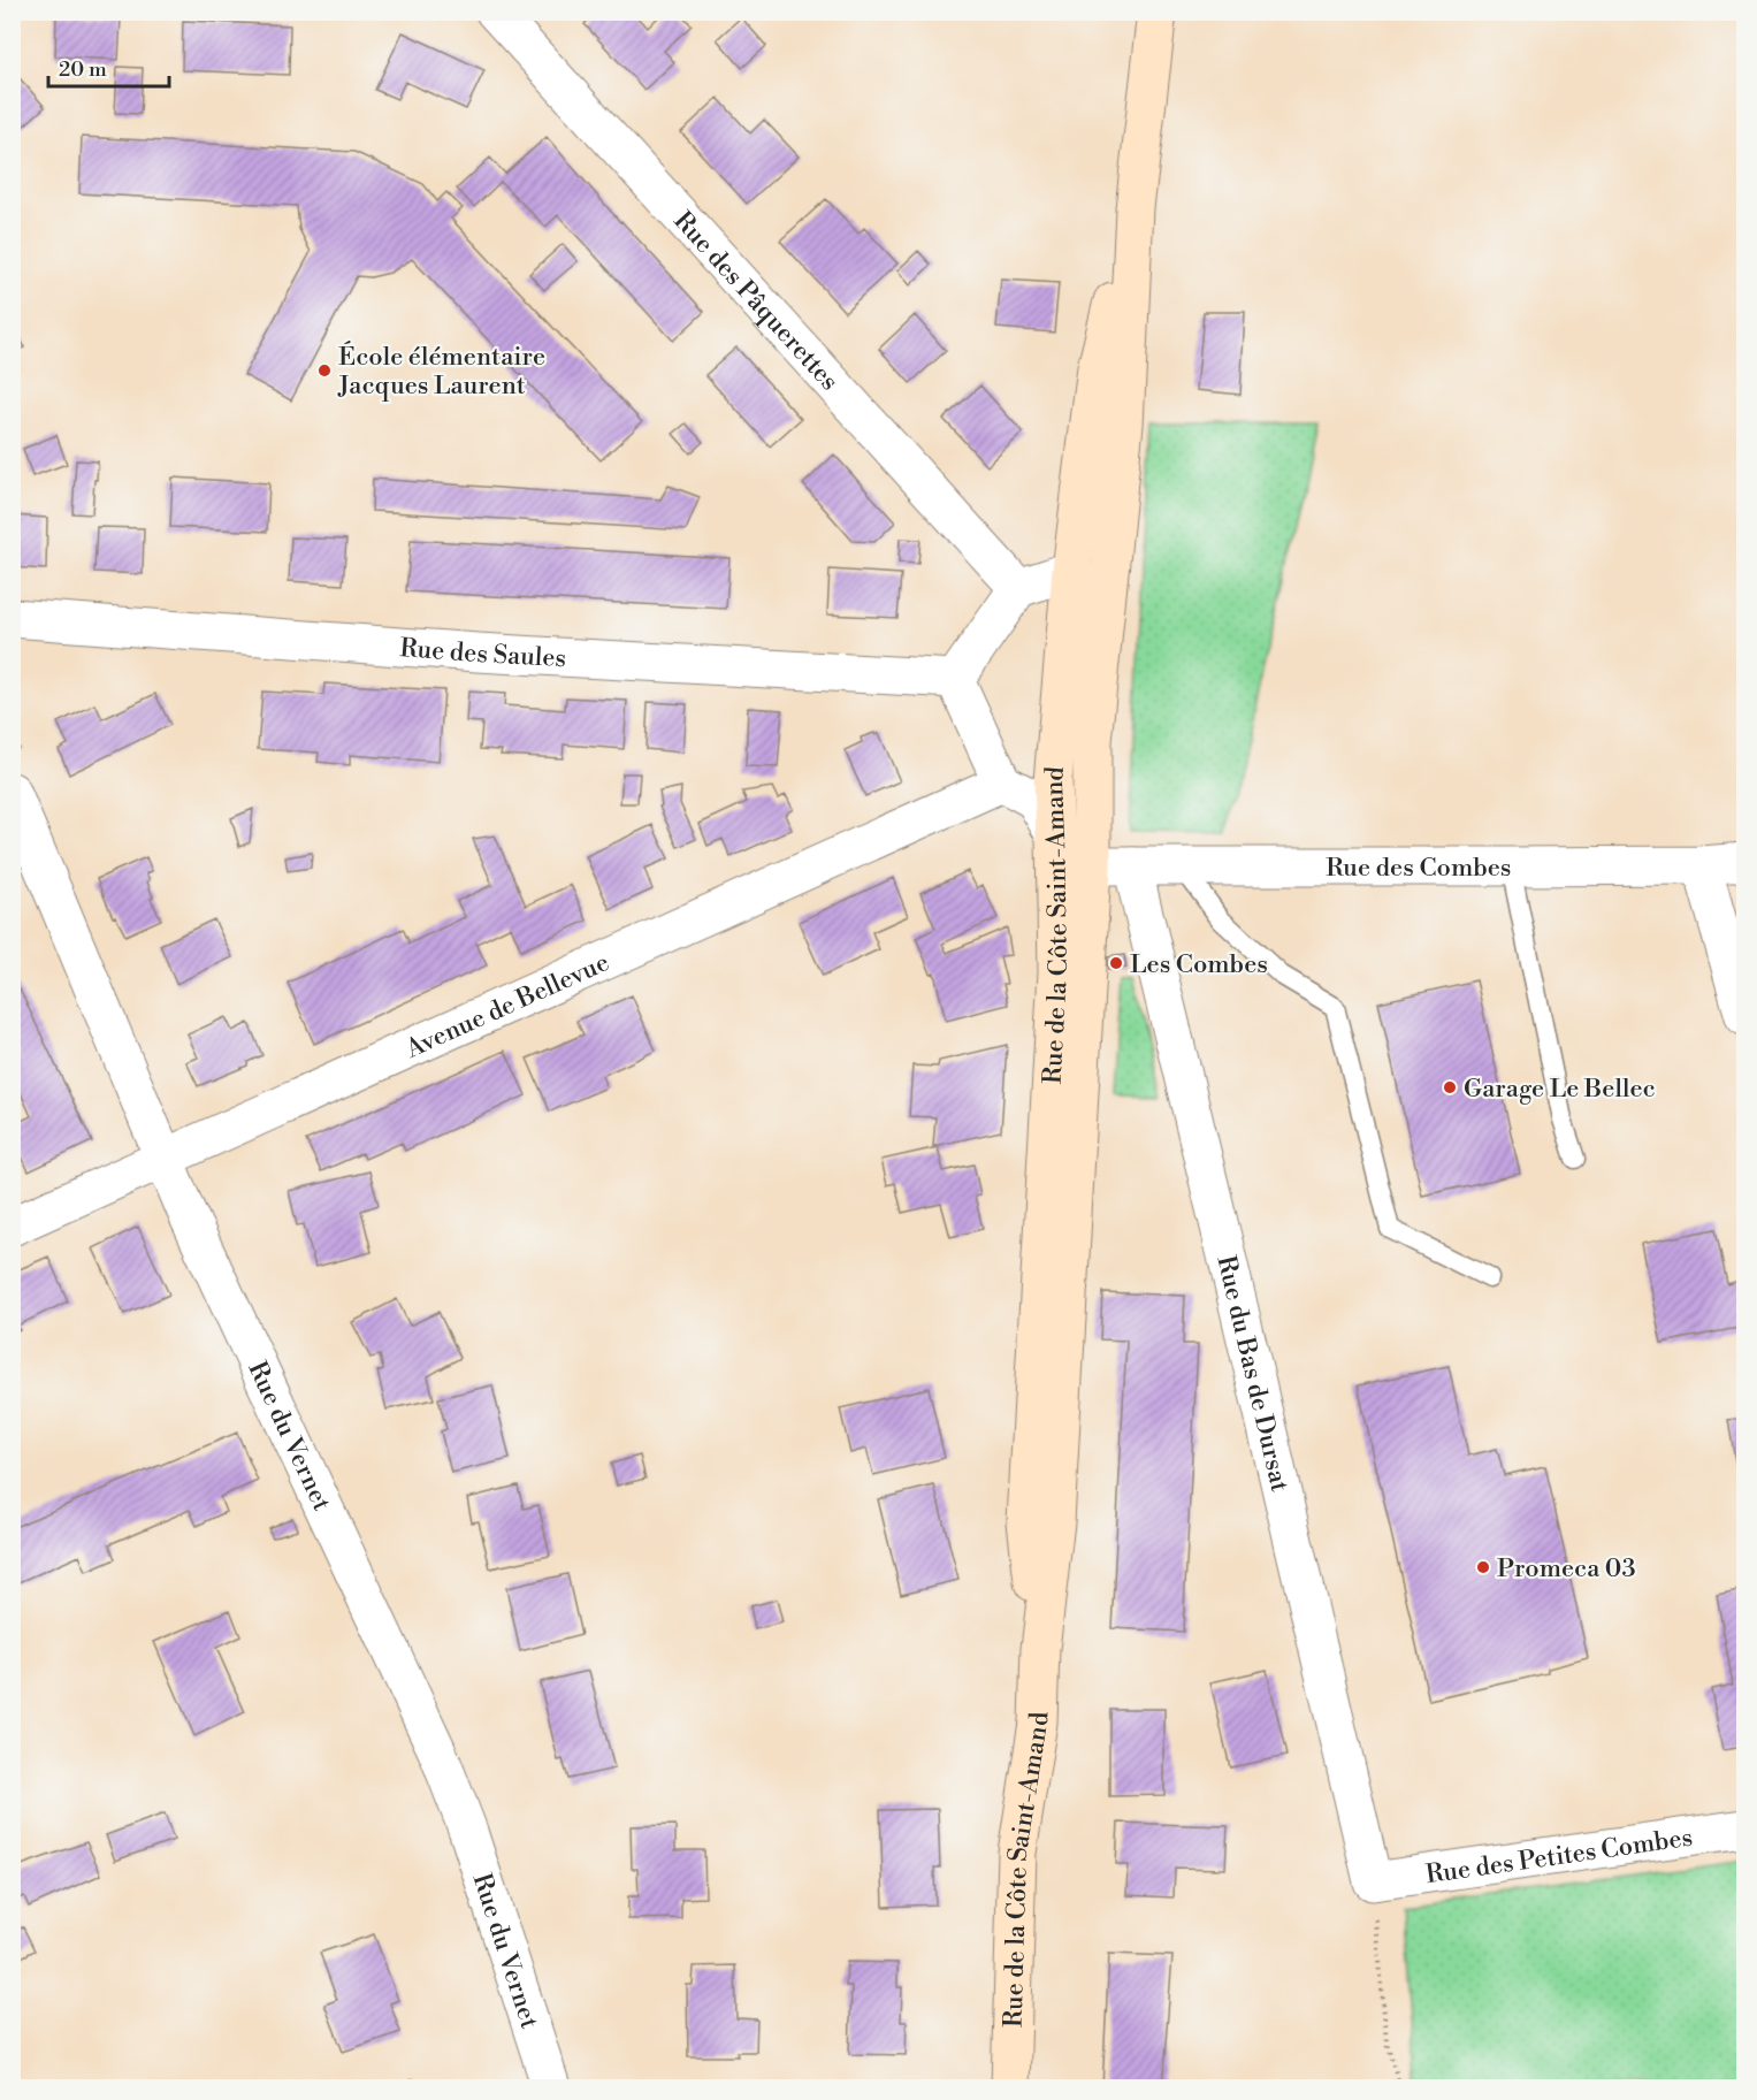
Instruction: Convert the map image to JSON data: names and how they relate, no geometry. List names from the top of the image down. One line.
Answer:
{"streets":{"main road":["Rue de la Côte Saint-Amand"],"street":["Rue des Pâquerettes","Rue des Saules","Rue des Combes","Avenue de Bellevue","Rue du Bas de Dursat","Rue du Vernet","Rue des Petites Combes"]},"crossings":[["Rue des Combes","Rue de la Côte Saint-Amand"],["Rue des Combes","Rue du Bas de Dursat"],["Avenue de Bellevue","Rue du Vernet"],["Rue du Bas de Dursat","Rue des Petites Combes"]],"places":["École élémentaire Jacques Laurent","Les Combes","Garage Le Bellec","Promeca 03"],"scale_bar":"20 m"}
